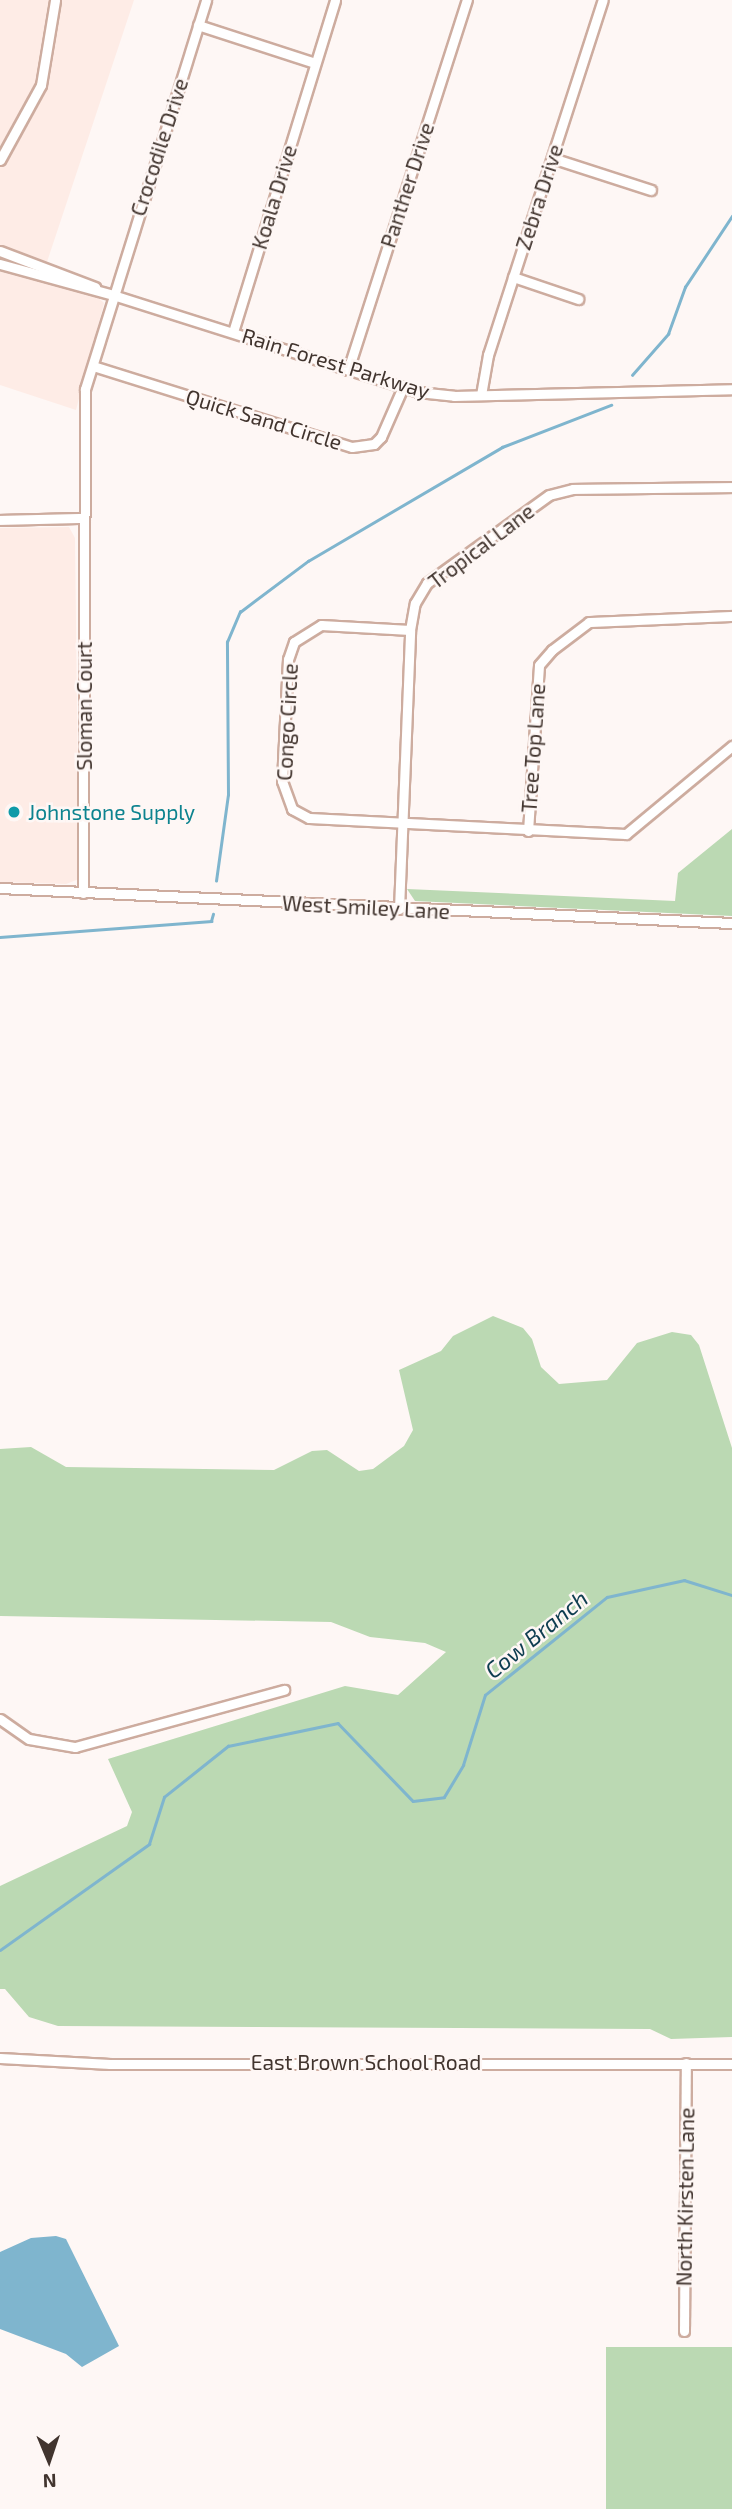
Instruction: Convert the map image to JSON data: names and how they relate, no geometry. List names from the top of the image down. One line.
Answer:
{"streets":{"street":["Crocodile Drive","Panther Drive","Koala Drive","Zebra Drive","Rain Forest Parkway","Quick Sand Circle","Tropical Lane","Sloman Court","Congo Circle","Tree Top Lane","West Smiley Lane","East Brown School Road","North Kirsten Lane"]},"crossings":[["Crocodile Drive","Rain Forest Parkway"],["Crocodile Drive","Quick Sand Circle"],["Crocodile Drive","Sloman Court"],["Panther Drive","Rain Forest Parkway"],["Koala Drive","Rain Forest Parkway"],["Zebra Drive","Rain Forest Parkway"],["Rain Forest Parkway","Quick Sand Circle"],["Quick Sand Circle","Sloman Court"],["Tropical Lane","Congo Circle"],["Tropical Lane","West Smiley Lane"],["Sloman Court","West Smiley Lane"],["East Brown School Road","North Kirsten Lane"]],"water":["Cow Branch"],"places":["Johnstone Supply"],"north":"bottom"}
